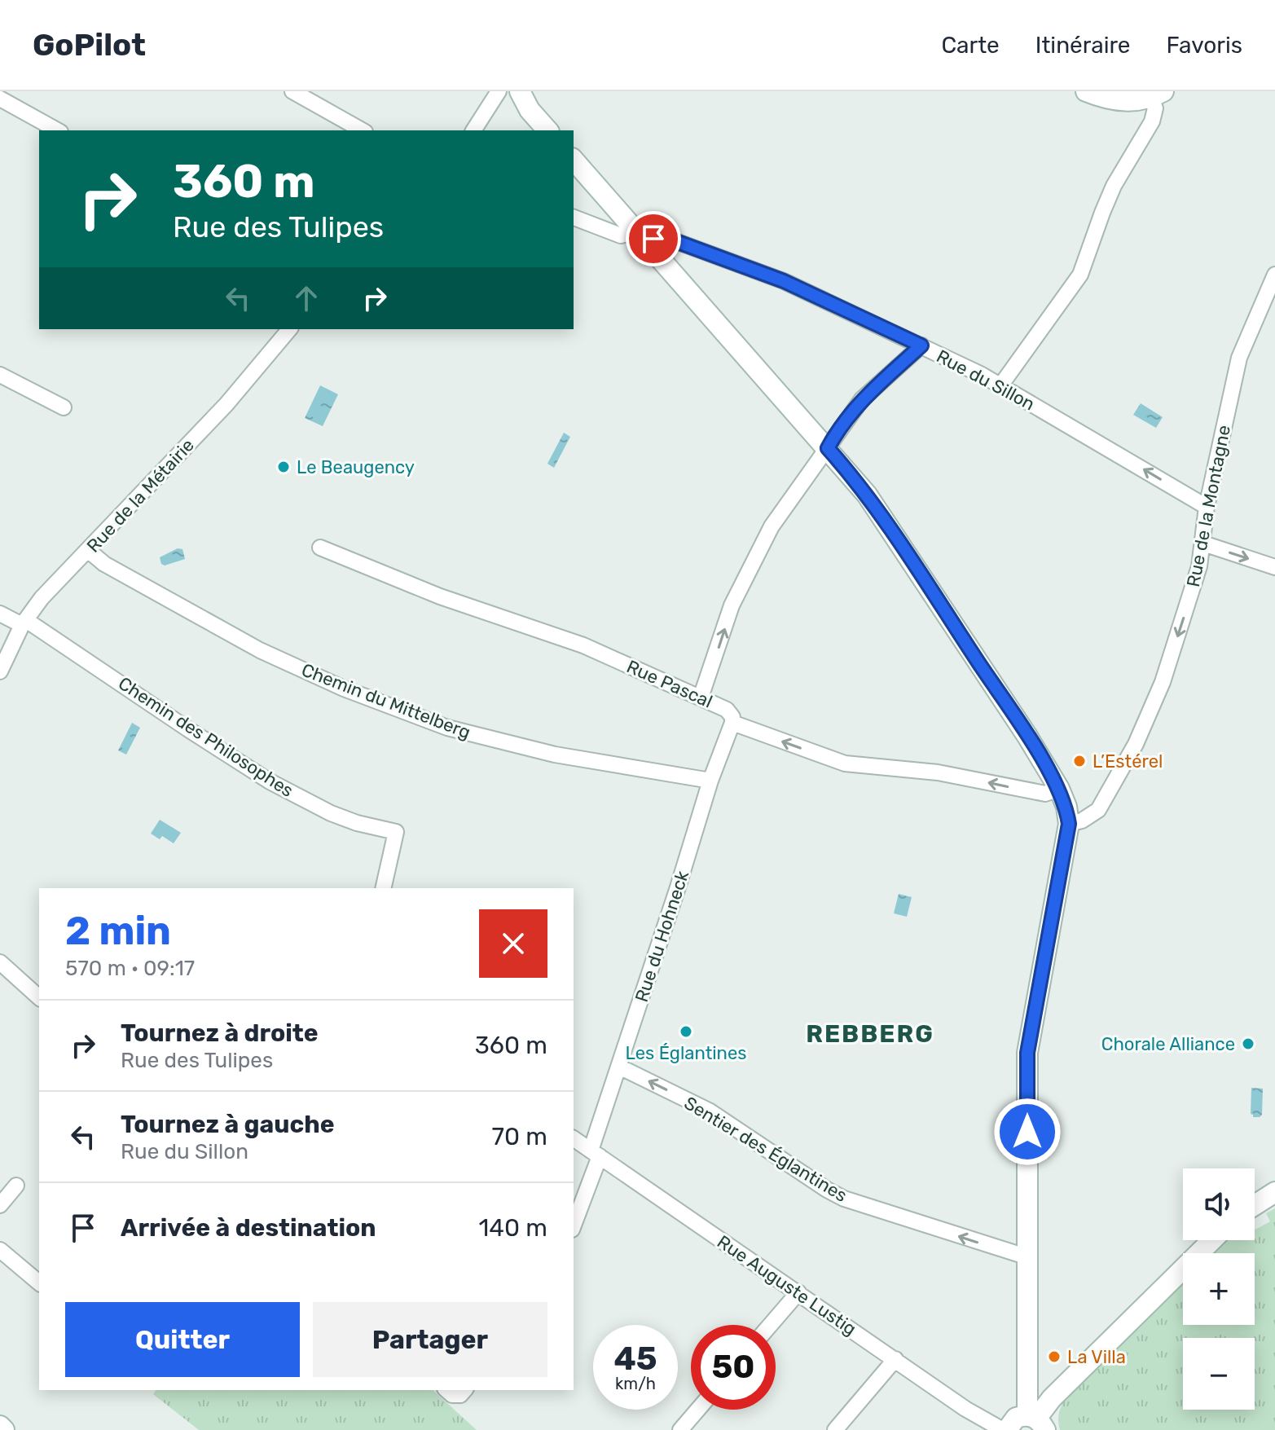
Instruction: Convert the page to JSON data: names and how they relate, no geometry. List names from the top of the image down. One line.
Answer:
{"streets":{"street":["Rue du Sillon","Rue de la Métairie","Rue de la Montagne","Rue Pascal","Chemin du Mittelberg","Chemin des Philosophes","Rue du Hohneck","Sentier des Églantines","Rue Auguste Lustig"]},"crossings":[["Rue du Sillon","Rue de la Montagne"],["Rue de la Métairie","Chemin du Mittelberg"],["Rue de la Métairie","Chemin des Philosophes"],["Rue Pascal","Rue du Hohneck"],["Chemin du Mittelberg","Rue du Hohneck"],["Rue du Hohneck","Sentier des Églantines"],["Rue du Hohneck","Rue Auguste Lustig"]],"one_way":["Rue de la Montagne","Rue Pascal","Sentier des Églantines"],"districts":["REBBERG"],"places":["Le Beaugency","L’Estérel","Les Églantines","Chorale Alliance","La Villa"],"page":{"header":"GoPilot","nav":["Carte","Itinéraire","Favoris"],"turn":["360 m","Rue des Tulipes"],"heading":["2 min","570 m · 09:17"],"list":[{"name":"Tournez à droite","note":"Rue des Tulipes","value":"360 m"},{"name":"Tournez à gauche","note":"Rue du Sillon","value":"70 m"},{"name":"Arrivée à destination","value":"140 m"}],"map_buttons":["+","−"],"buttons":["Quitter","Partager"],"speed":"45 km/h","limit":"50"}}
